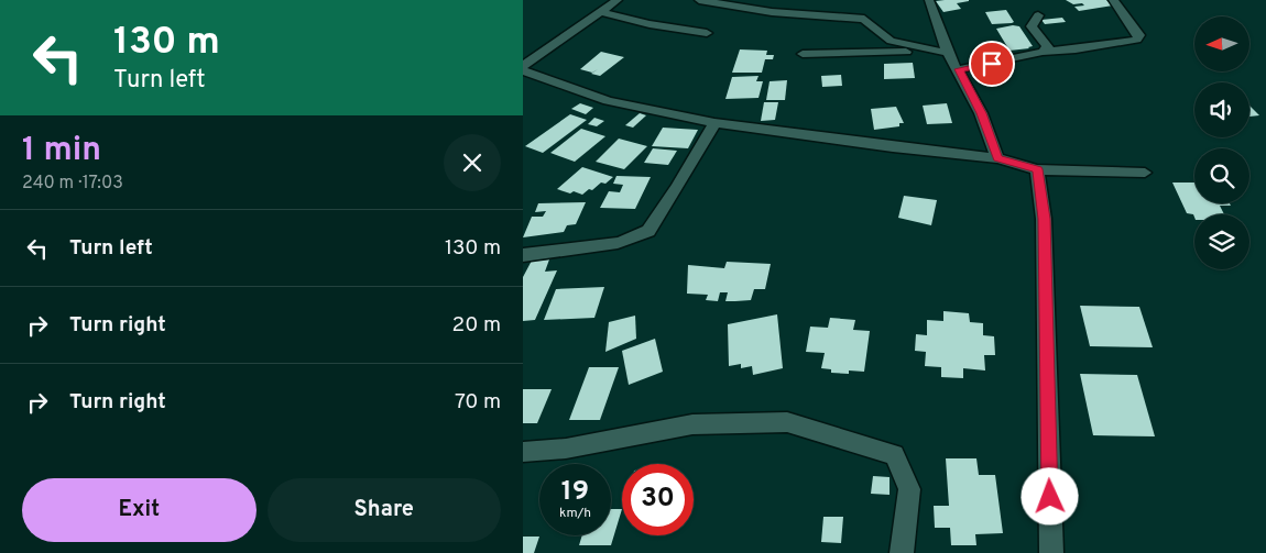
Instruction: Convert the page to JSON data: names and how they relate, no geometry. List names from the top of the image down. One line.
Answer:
{"north":"left","page":{"turn":["130 m","Turn left"],"heading":["1 min","240 m · 17:03"],"list":[{"name":"Turn left","value":"130 m"},{"name":"Turn right","value":"20 m"},{"name":"Turn right","value":"70 m"}],"speed":"19 km/h","limit":"30","buttons":["Exit","Share"]}}
